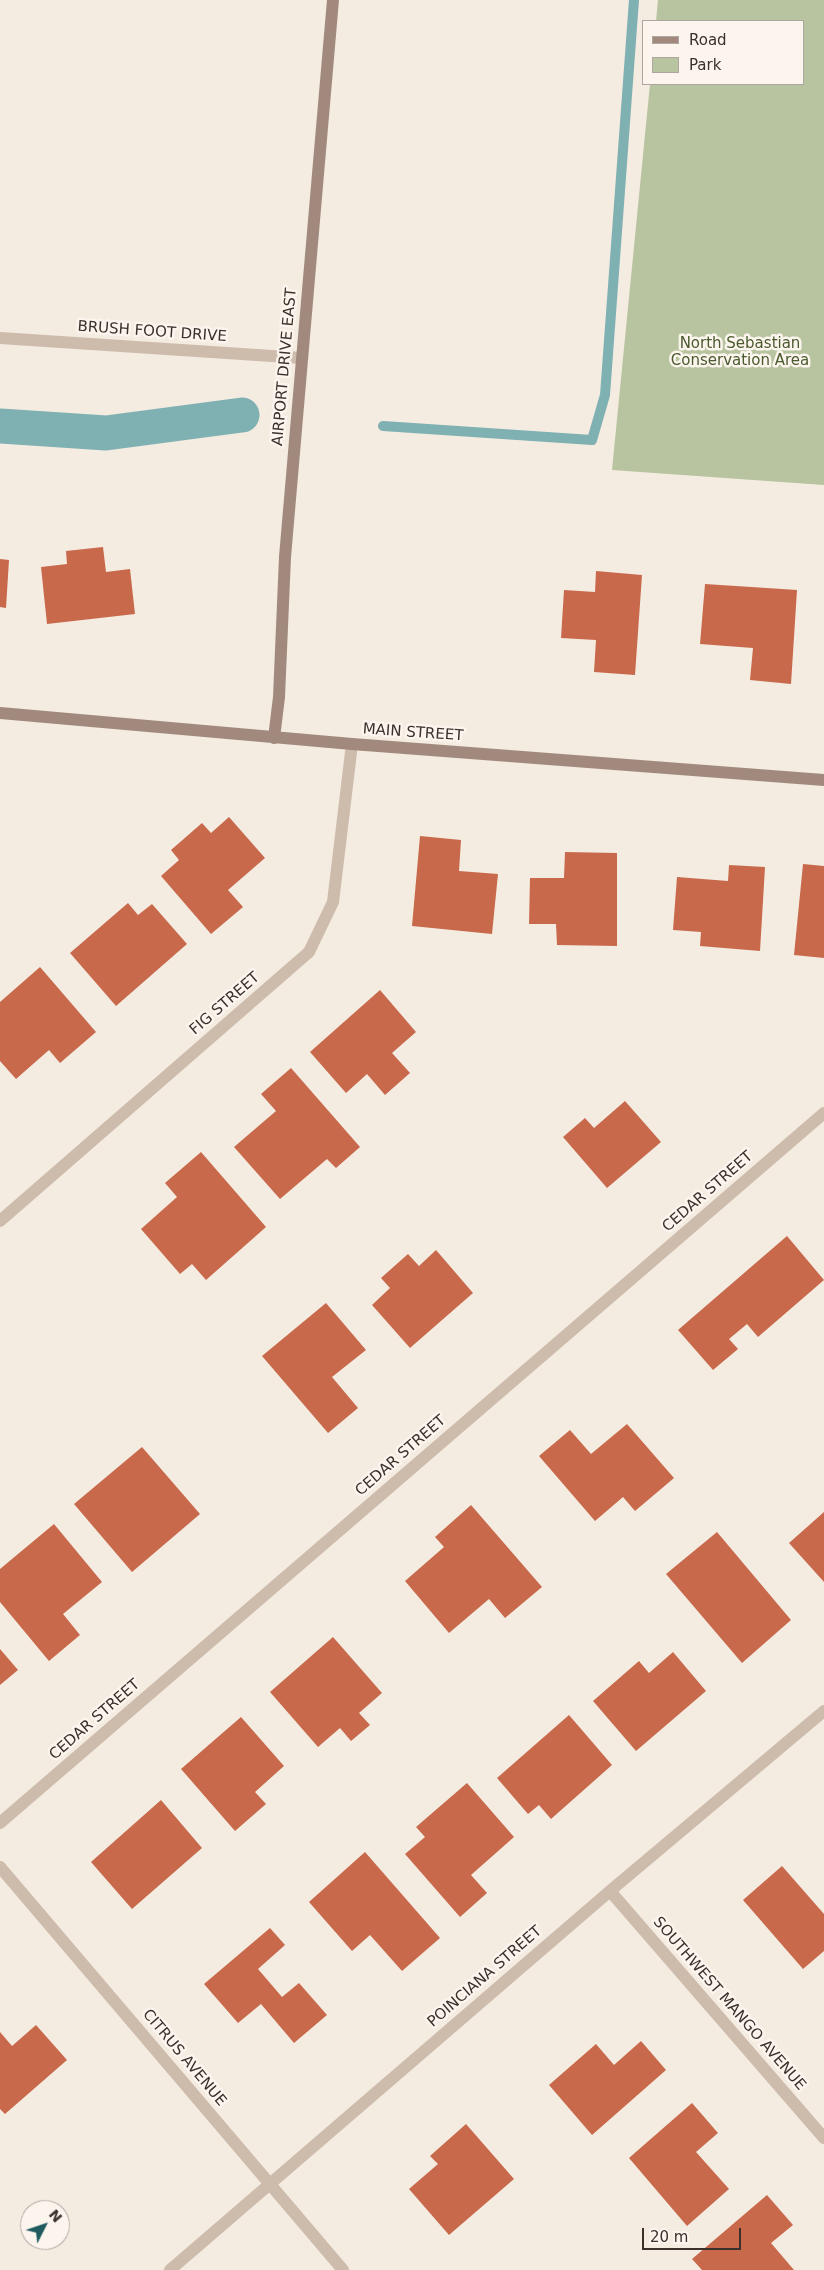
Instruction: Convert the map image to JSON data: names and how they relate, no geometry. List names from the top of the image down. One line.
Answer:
{"streets":{"street":["BRUSH FOOT DRIVE","AIRPORT DRIVE EAST","MAIN STREET","FIG STREET","CEDAR STREET","POINCIANA STREET","SOUTHWEST MANGO AVENUE","CITRUS AVENUE"]},"crossings":[["BRUSH FOOT DRIVE","AIRPORT DRIVE EAST"],["AIRPORT DRIVE EAST","MAIN STREET"],["MAIN STREET","FIG STREET"],["POINCIANA STREET","SOUTHWEST MANGO AVENUE"],["POINCIANA STREET","CITRUS AVENUE"]],"parks":["North Sebastian Conservation Area"],"legend":["Road","Park"],"scale_bar":"20 m","north":"top right"}
